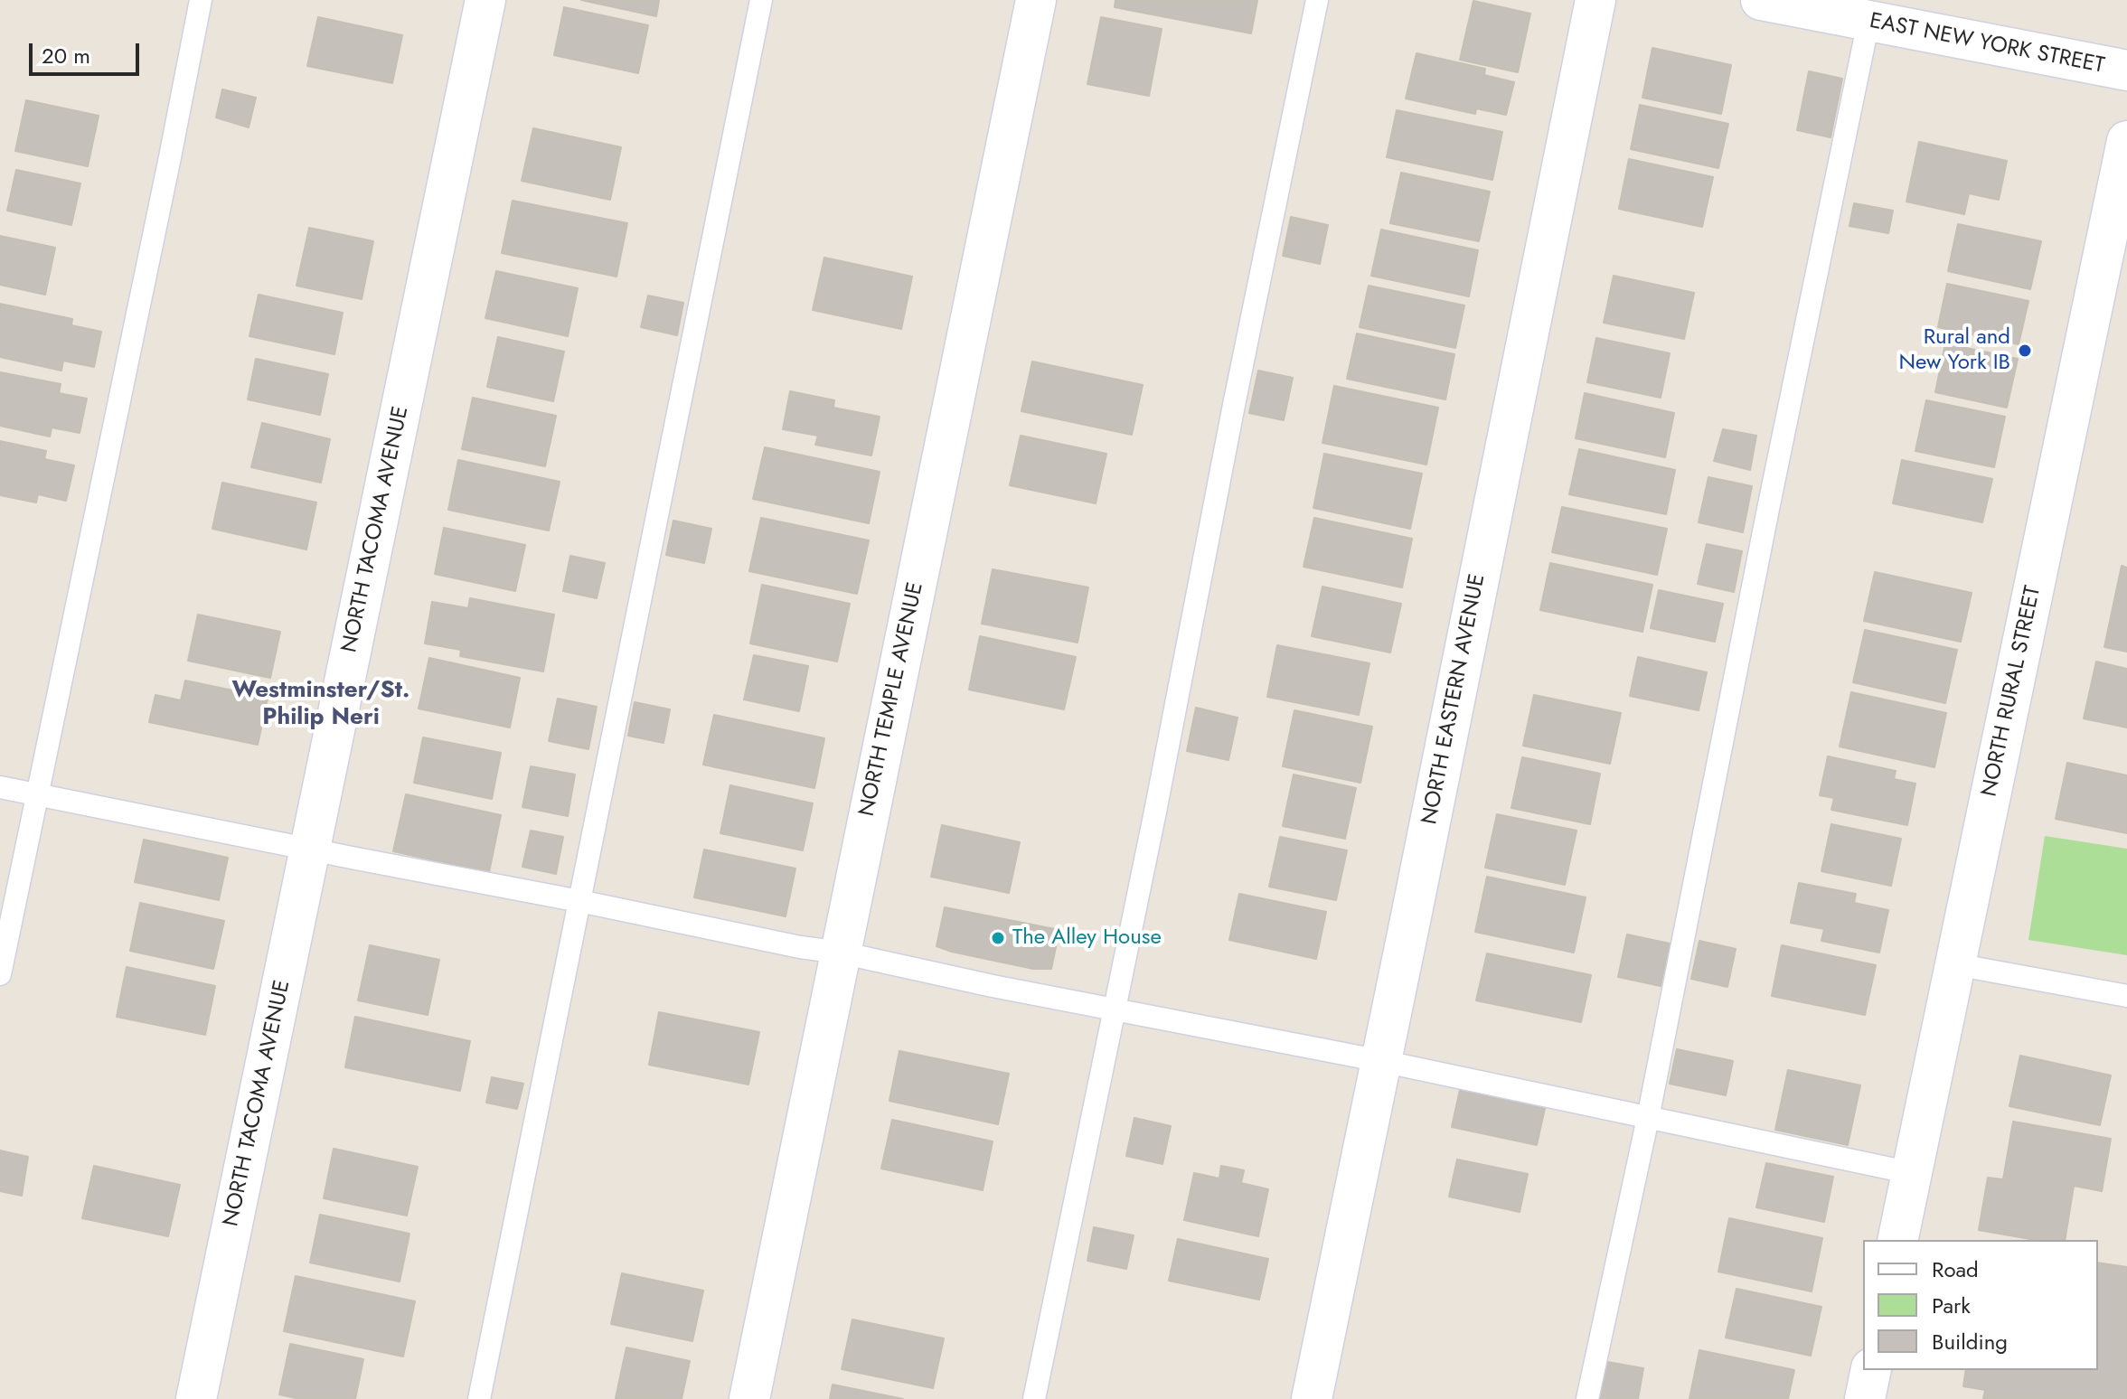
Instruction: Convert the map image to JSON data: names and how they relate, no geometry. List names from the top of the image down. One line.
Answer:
{"streets":{"street":["EAST NEW YORK STREET","NORTH TACOMA AVENUE","NORTH RURAL STREET","NORTH TEMPLE AVENUE","NORTH EASTERN AVENUE"]},"districts":["Westminster/St. Philip Neri"],"places":["Rural and New York IB","The Alley House"],"legend":["Road","Park","Building"],"scale_bar":"20 m"}
